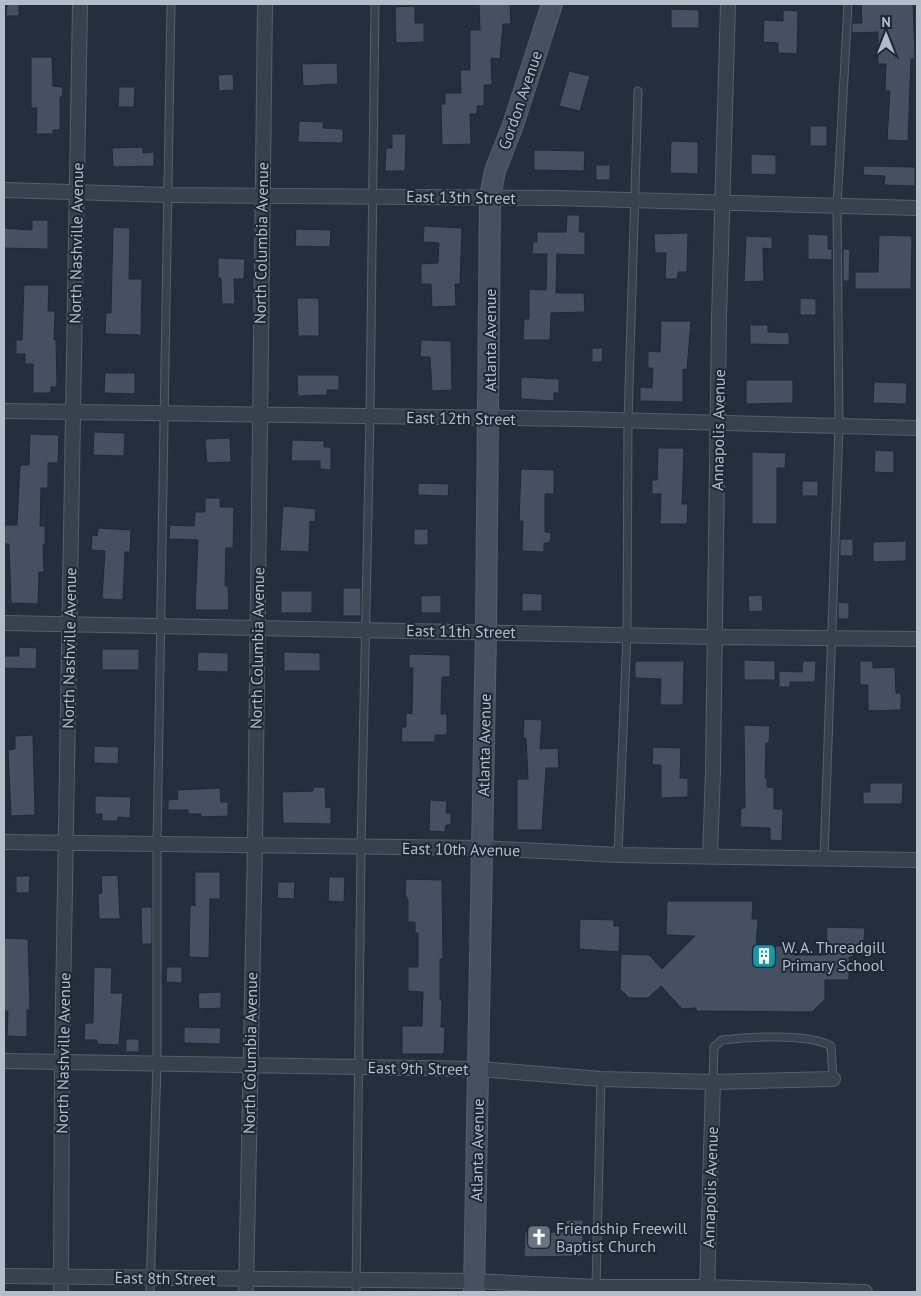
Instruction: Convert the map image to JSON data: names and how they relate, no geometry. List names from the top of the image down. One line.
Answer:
{"streets":{"street":["Gordon Avenue","East 13th Street","North Nashville Avenue","North Columbia Avenue","Atlanta Avenue","East 12th Street","Annapolis Avenue","East 11th Street","East 10th Avenue","East 9th Street","East 8th Street"]},"crossings":[["Gordon Avenue","East 13th Street"],["Gordon Avenue","Atlanta Avenue"],["East 13th Street","North Nashville Avenue"],["East 13th Street","North Columbia Avenue"],["East 13th Street","Atlanta Avenue"],["East 13th Street","Annapolis Avenue"],["North Nashville Avenue","East 12th Street"],["North Nashville Avenue","East 11th Street"],["North Nashville Avenue","East 10th Avenue"],["North Nashville Avenue","East 9th Street"],["North Nashville Avenue","East 8th Street"],["North Columbia Avenue","East 12th Street"],["North Columbia Avenue","East 11th Street"],["North Columbia Avenue","East 10th Avenue"],["North Columbia Avenue","East 9th Street"],["North Columbia Avenue","East 8th Street"],["Atlanta Avenue","East 12th Street"],["Atlanta Avenue","East 11th Street"],["Atlanta Avenue","East 10th Avenue"],["Atlanta Avenue","East 9th Street"],["Atlanta Avenue","East 8th Street"],["East 12th Street","Annapolis Avenue"],["Annapolis Avenue","East 11th Street"],["Annapolis Avenue","East 10th Avenue"],["Annapolis Avenue","East 9th Street"],["Annapolis Avenue","East 8th Street"]],"places":{"building":["W. A. Threadgill Primary School"],"church":["Friendship Freewill Baptist Church"]},"north":"top"}
